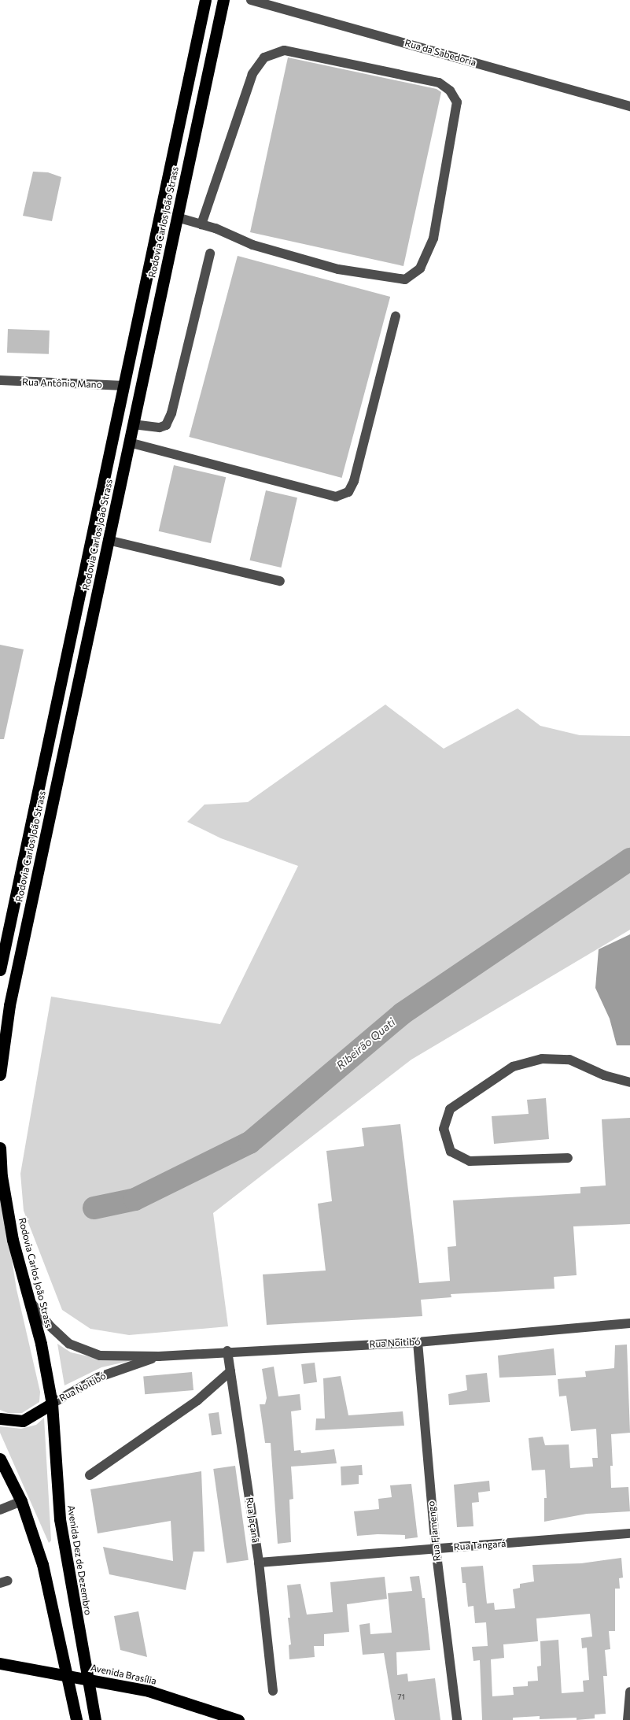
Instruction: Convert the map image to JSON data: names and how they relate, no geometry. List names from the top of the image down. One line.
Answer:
{"streets":{"highway":["Rodovia Carlos João Strass","Avenida Dez de Dezembro","Avenida Brasília"],"street":["Rua da Sabedoria","Rua Antônio Mano","Rua Noitibó","Rua Jaçanã","Rua Flamengo","Rua Tangará"]},"crossings":[["Rodovia Carlos João Strass","Rua Antônio Mano"],["Rodovia Carlos João Strass","Rua Noitibó"],["Rodovia Carlos João Strass","Avenida Dez de Dezembro"],["Rua Noitibó","Rua Jaçanã"],["Rua Noitibó","Rua Flamengo"],["Rua Noitibó","Avenida Dez de Dezembro"],["Rua Jaçanã","Rua Tangará"],["Rua Flamengo","Rua Tangará"]],"water":["Ribeirão Quati"],"house_numbers":["71"]}
